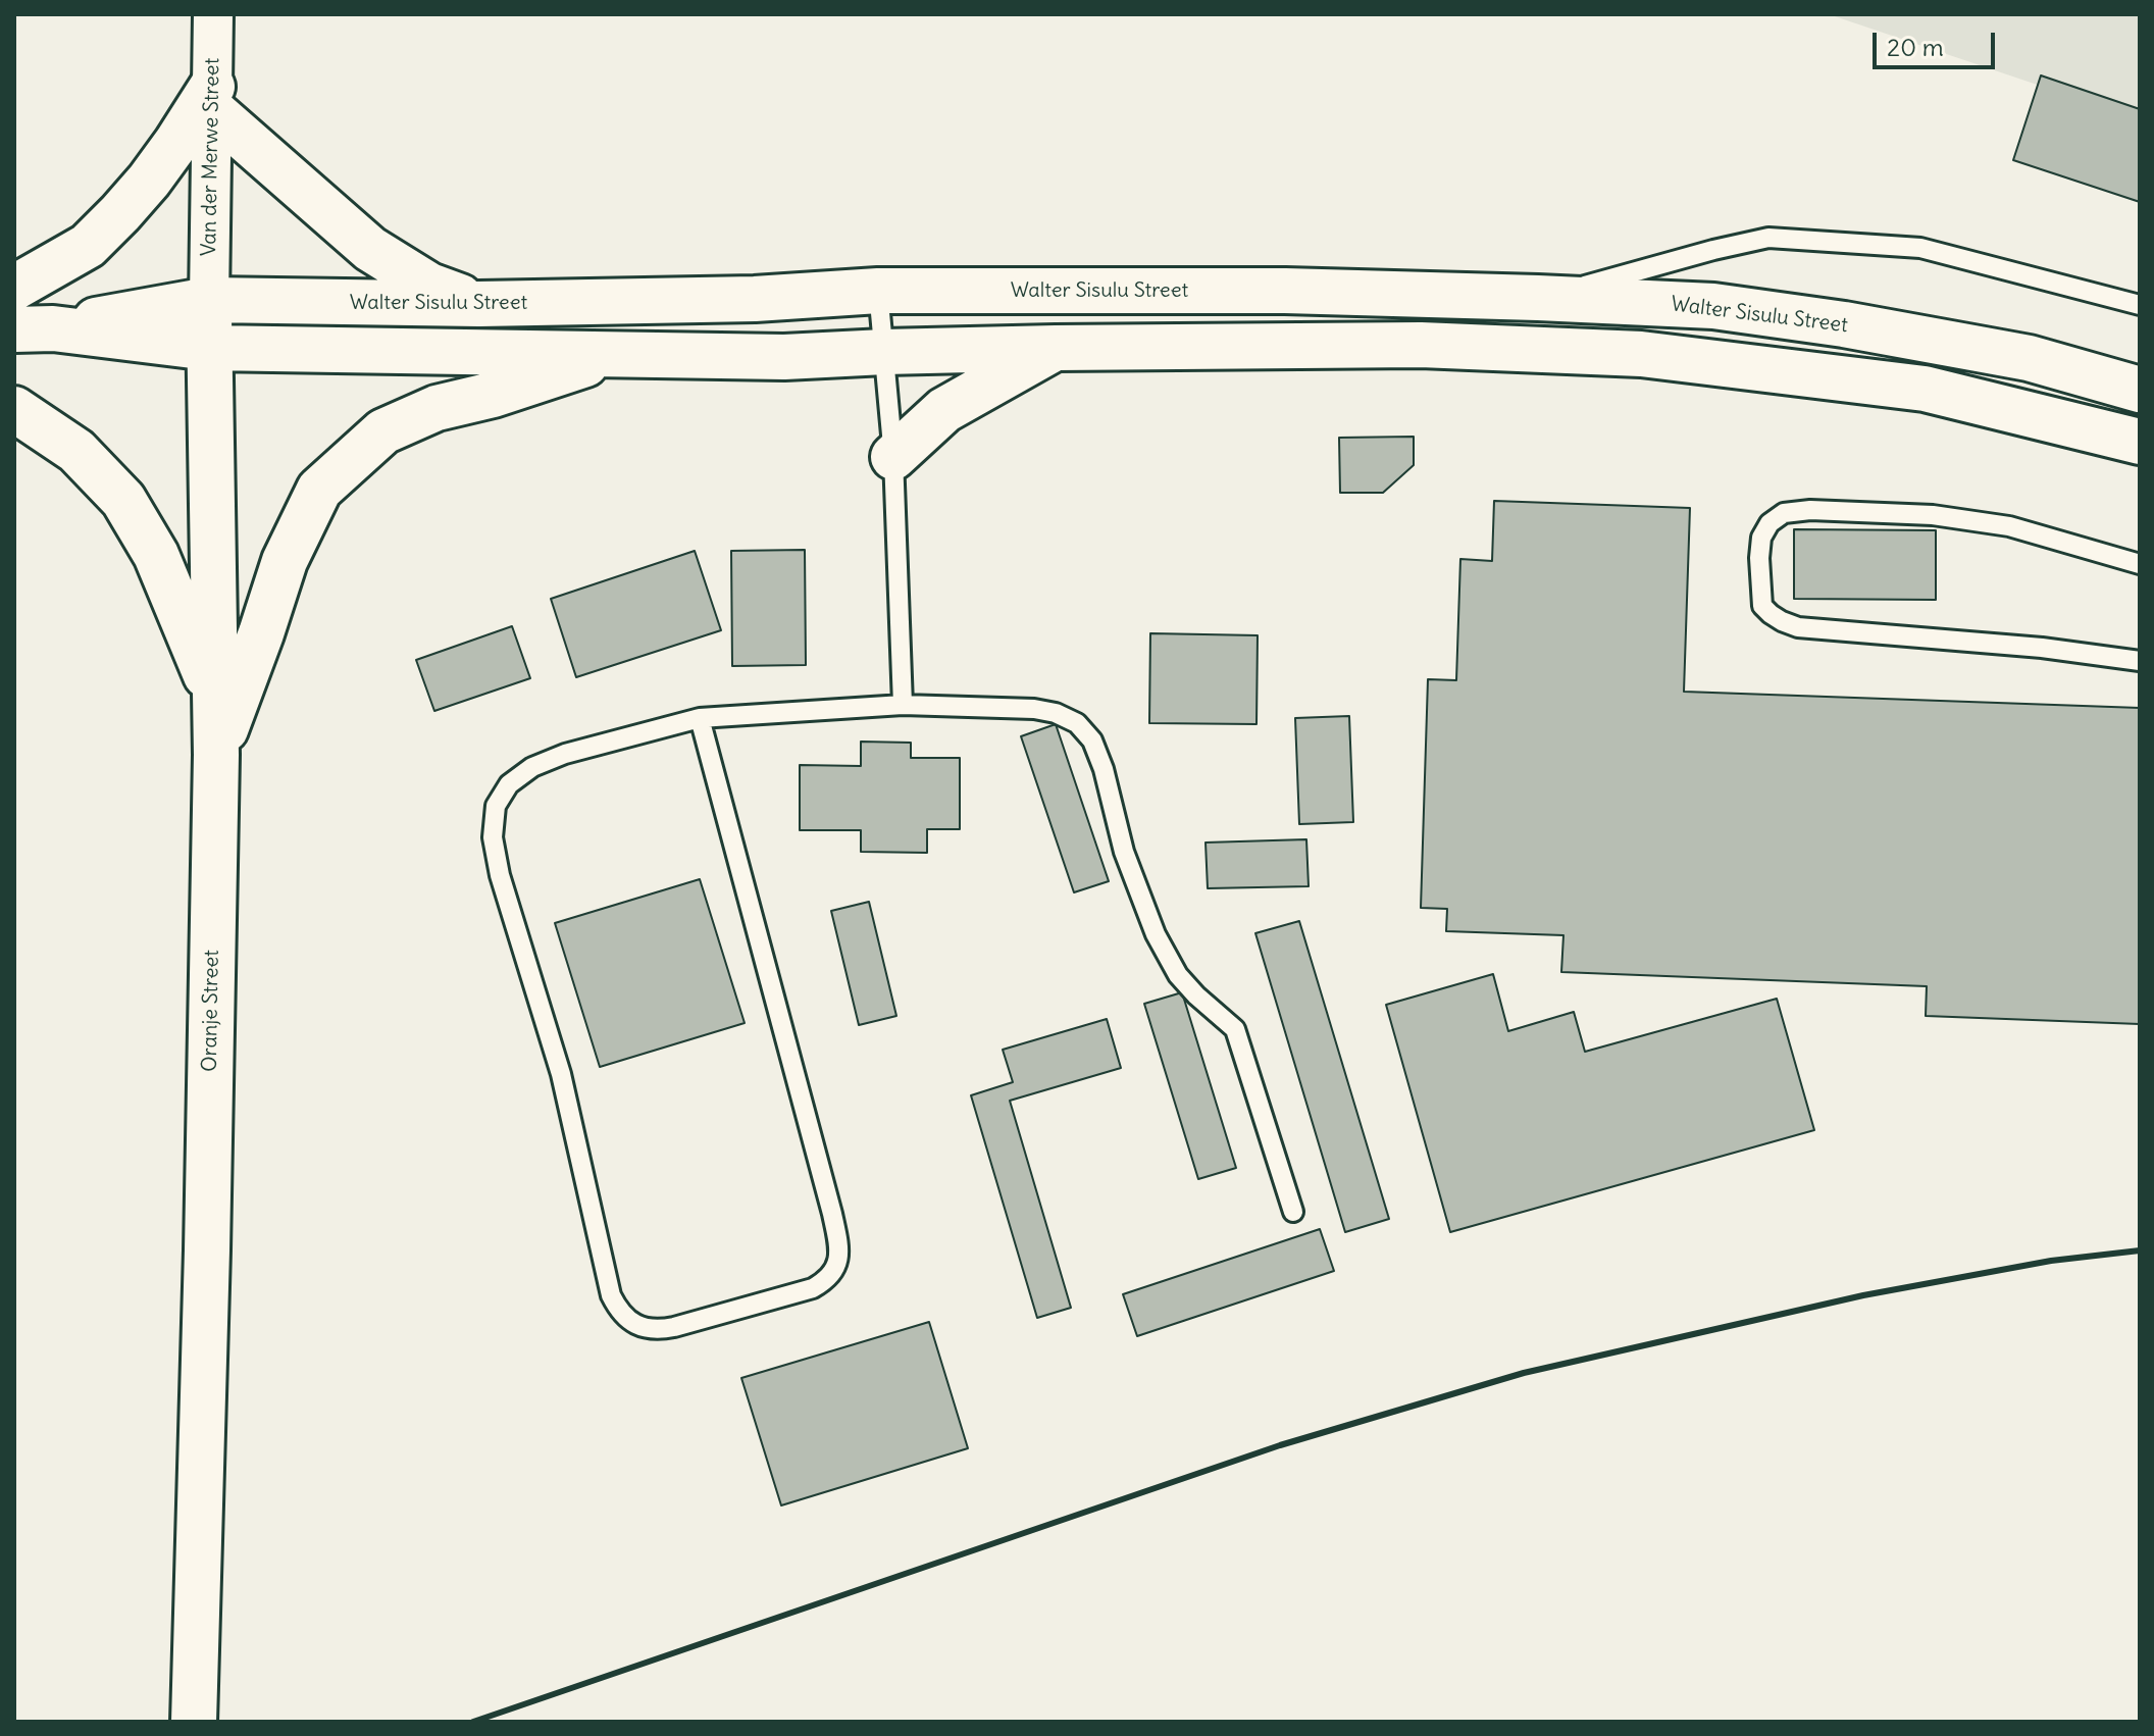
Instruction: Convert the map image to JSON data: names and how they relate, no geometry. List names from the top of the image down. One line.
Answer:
{"streets":{"main road":["Walter Sisulu Street","Oranje Street"],"street":["Van der Merwe Street"]},"crossings":[["Van der Merwe Street","Walter Sisulu Street"],["Van der Merwe Street","Oranje Street"],["Walter Sisulu Street","Oranje Street"]],"scale_bar":"20 m"}
